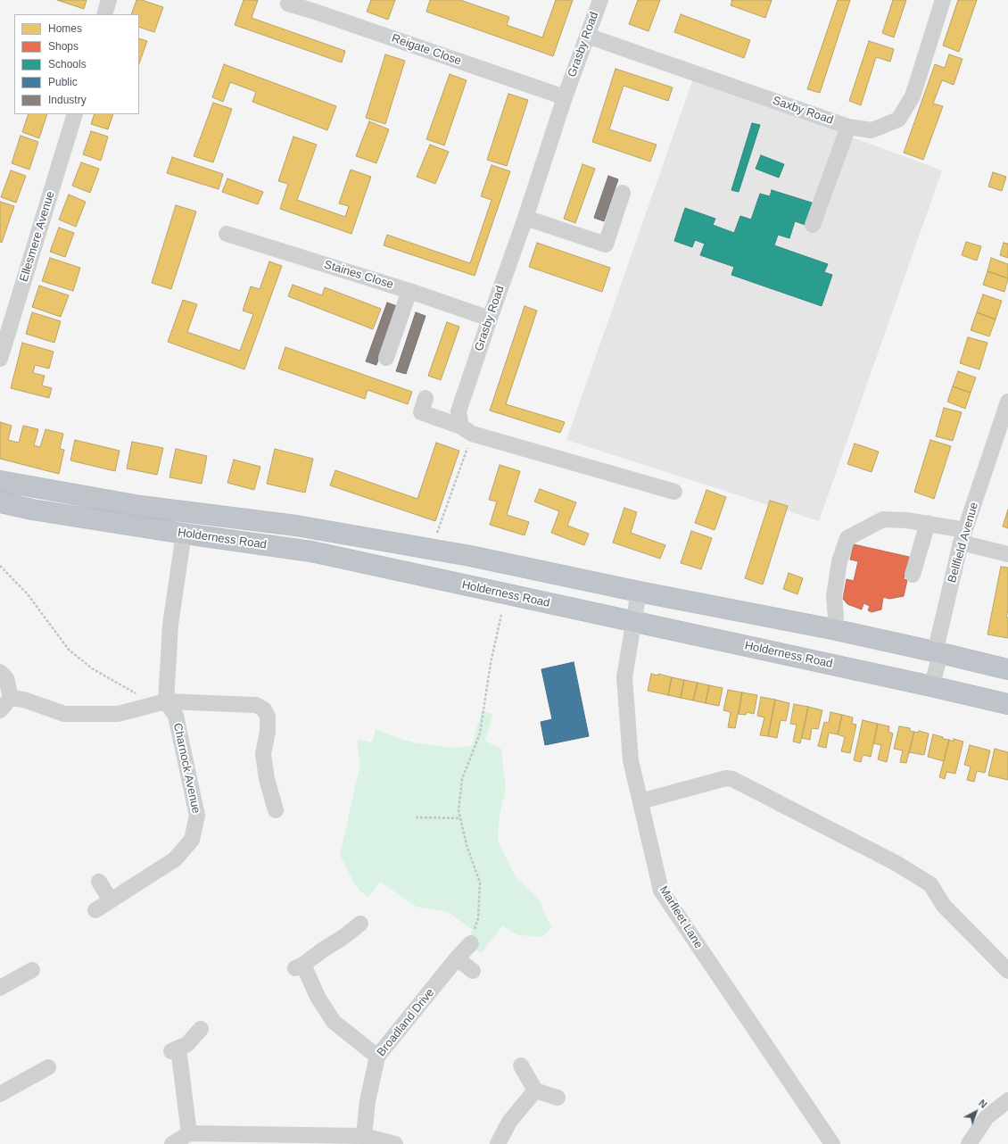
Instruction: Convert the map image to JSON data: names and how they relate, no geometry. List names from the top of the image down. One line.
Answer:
{"streets":{"highway":["Holderness Road"],"street":["Grasby Road","Reigate Close","Saxby Road","Ellesmere Avenue","Staines Close","Bellfield Avenue","Charnock Avenue","Marfleet Lane","Broadland Drive"]},"crossings":[["Grasby Road","Reigate Close"],["Grasby Road","Saxby Road"],["Grasby Road","Staines Close"],["Holderness Road","Bellfield Avenue"],["Holderness Road","Marfleet Lane"]],"legend":["Homes","Shops","Schools","Public","Industry"],"north":"top right"}
